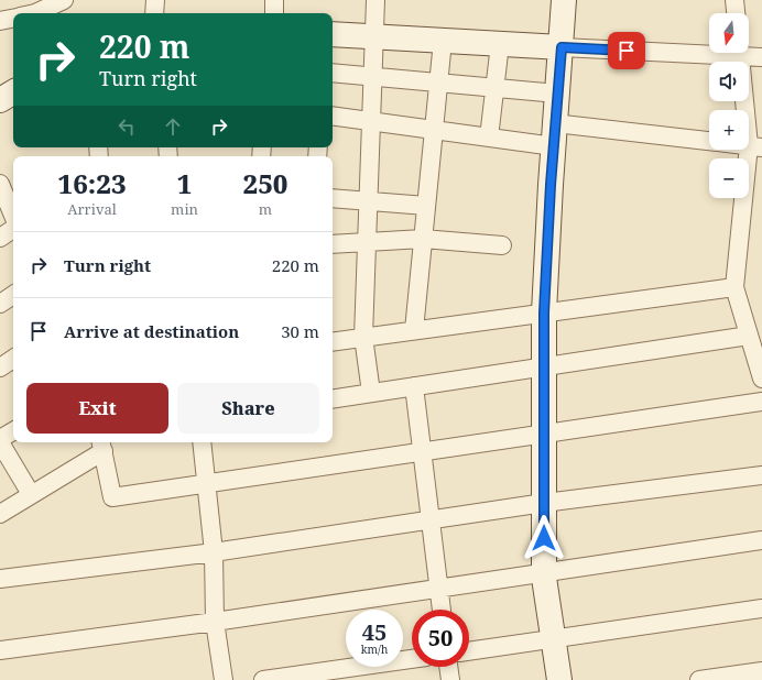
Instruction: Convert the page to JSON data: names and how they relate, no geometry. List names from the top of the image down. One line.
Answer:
{"north":"bottom","page":{"map_buttons":["+","−"],"turn":["220 m","Turn right"],"eta":["16:23","Arrival","1","min","250","m"],"list":[{"name":"Turn right","value":"220 m"},{"name":"Arrive at destination","value":"30 m"}],"buttons":["Exit","Share"],"speed":"45 km/h","limit":"50"}}
